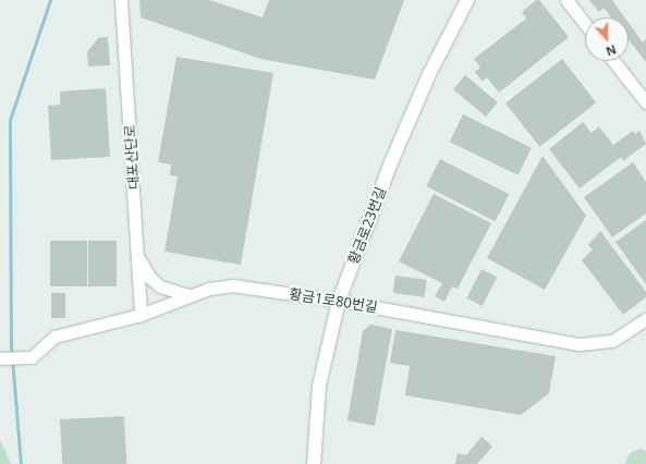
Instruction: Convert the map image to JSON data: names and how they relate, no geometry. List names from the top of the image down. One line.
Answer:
{"streets":{"street":["대포산단로","황금로23번길","황금1로80번길"]},"crossings":[["대포산단로","황금1로80번길"],["황금로23번길","황금1로80번길"]],"north":"bottom"}
